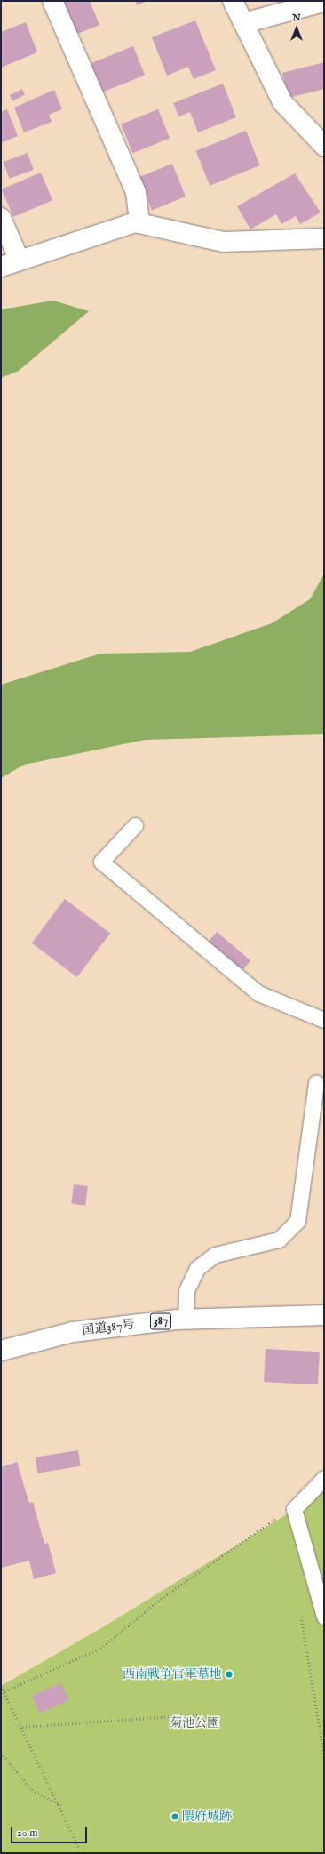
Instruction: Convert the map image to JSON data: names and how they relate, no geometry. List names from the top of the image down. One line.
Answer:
{"streets":{"main road":["387","国道387号"]},"parks":["菊池公園"],"places":["西南戦争官軍墓地","隈府城跡"],"scale_bar":"20 m","north":"top"}
